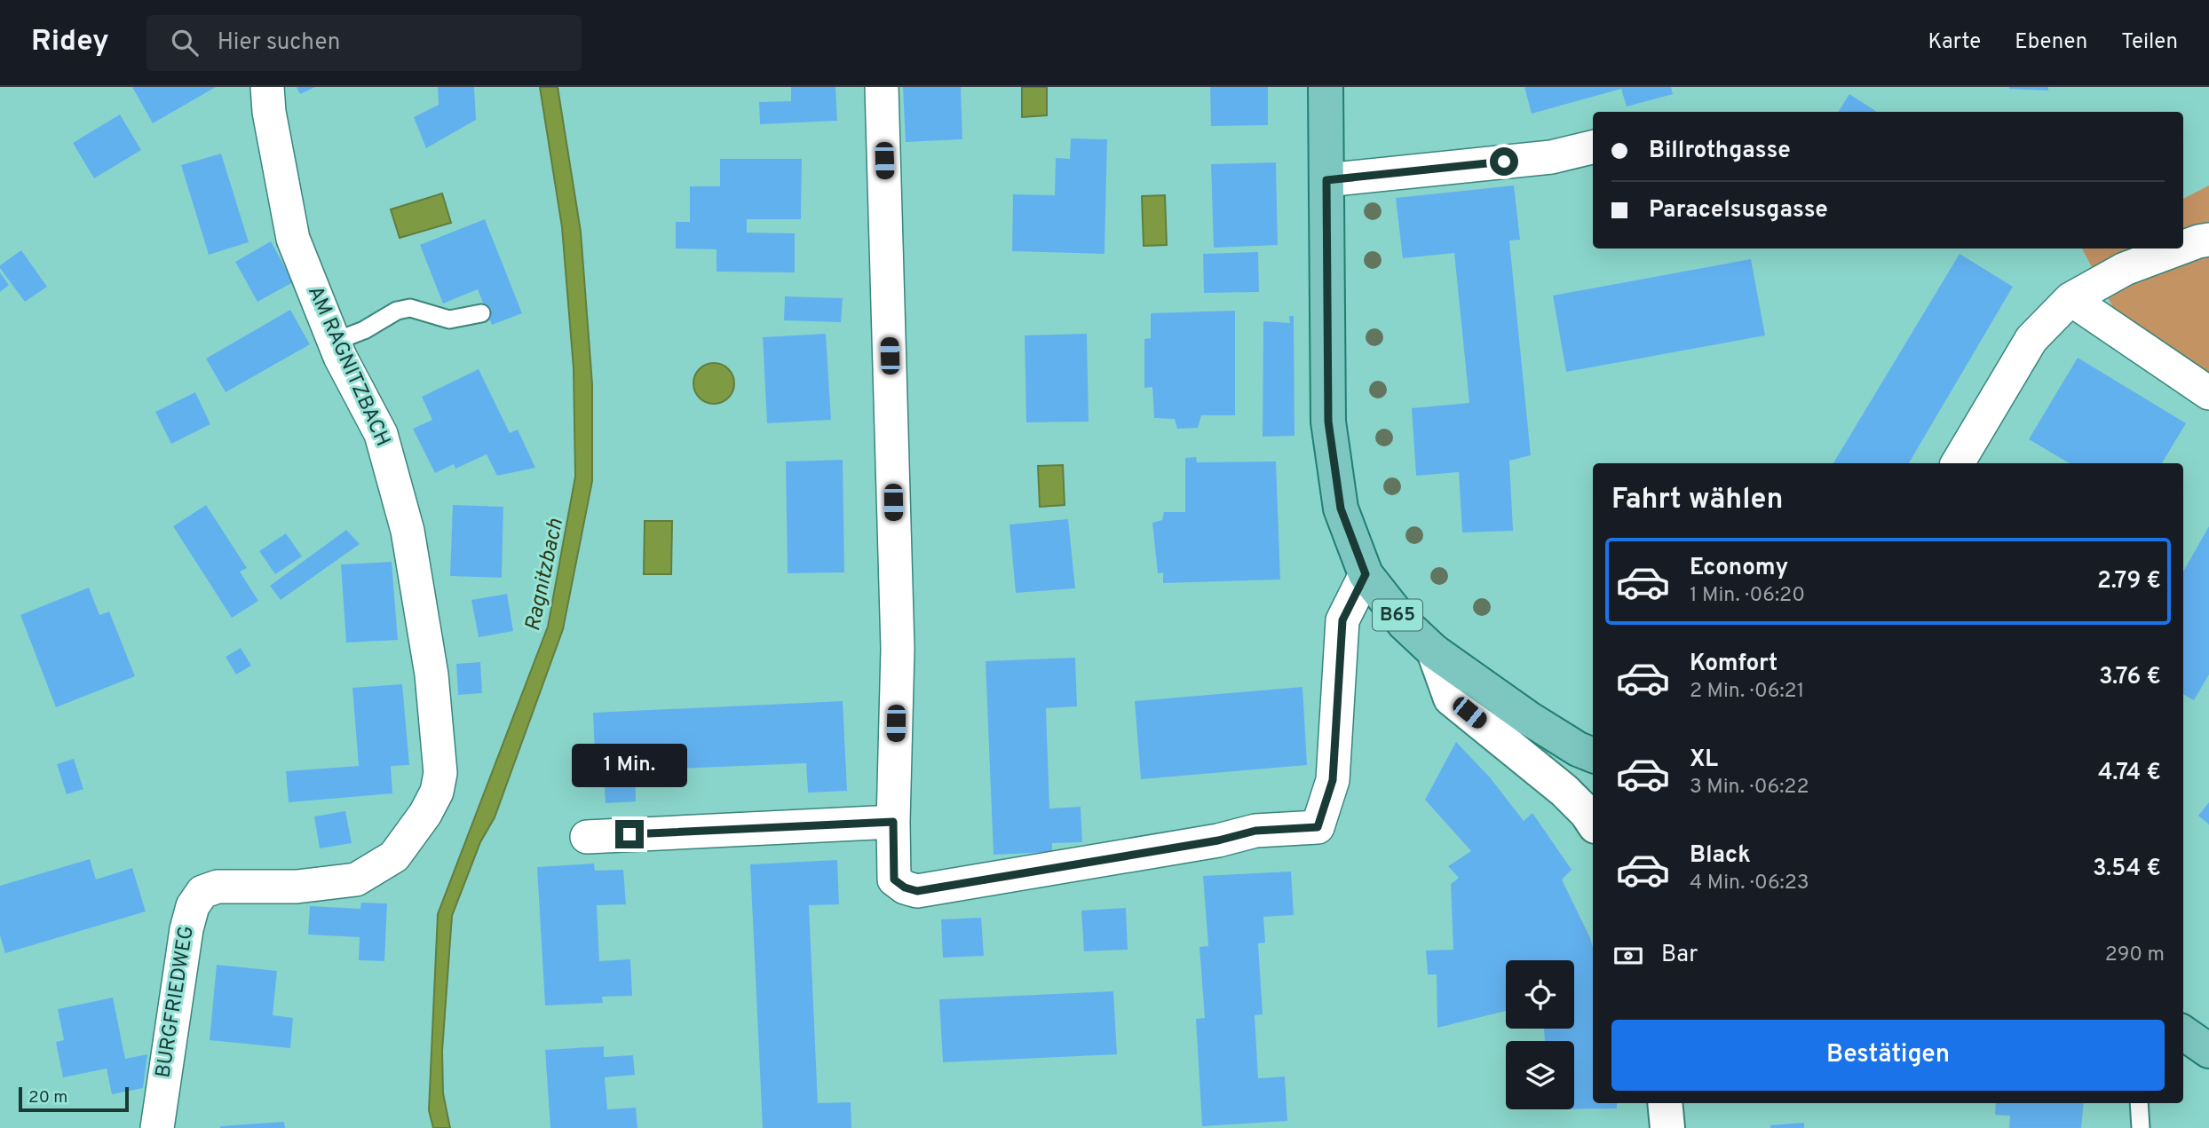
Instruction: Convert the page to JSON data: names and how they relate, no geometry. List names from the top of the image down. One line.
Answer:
{"streets":{"main road":["B65"],"street":["AM RAGNITZBACH","BURGFRIEDWEG"]},"crossings":[["AM RAGNITZBACH","BURGFRIEDWEG"]],"water":["Ragnitzbach"],"scale_bar":"20 m","page":{"header":"Ridey","search":"Hier suchen","nav":["Karte","Ebenen","Teilen"],"banner":["Billrothgasse","Paracelsusgasse"],"heading":"Fahrt wählen","list":[{"name":"Economy","note":"1 Min. · 06:20","value":"2.79 €"},{"name":"Komfort","note":"2 Min. · 06:21","value":"3.76 €"},{"name":"XL","note":"3 Min. · 06:22","value":"4.74 €"},{"name":"Black","note":"4 Min. · 06:23","value":"3.54 €"}],"bubble":"1 Min.","pay":["Bar","290 m"],"buttons":"Bestätigen","scale":"20 m"}}
